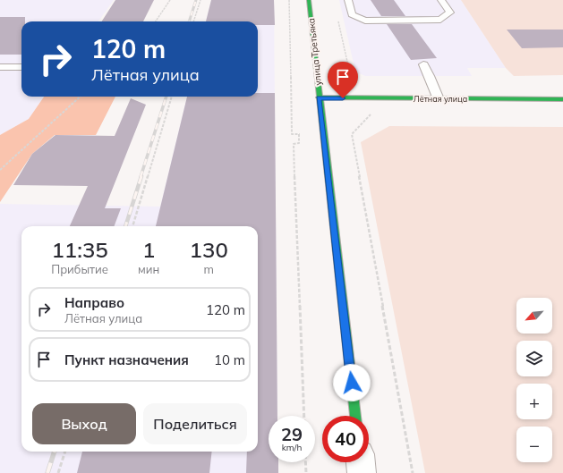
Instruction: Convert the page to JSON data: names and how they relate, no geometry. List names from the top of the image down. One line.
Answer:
{"streets":{"street":["улица Третьяка","Лётная улица"]},"crossings":[["улица Третьяка","Лётная улица"]],"north":"bottom left","page":{"turn":["120 m","Лётная улица"],"eta":["11:35","Прибытие","1","мин","130","m"],"list":[{"name":"Направо","note":"Лётная улица","value":"120 m"},{"name":"Пункт назначения","value":"10 m"}],"map_buttons":["+","−"],"buttons":["Выход","Поделиться"],"speed":"29 km/h","limit":"40"}}
